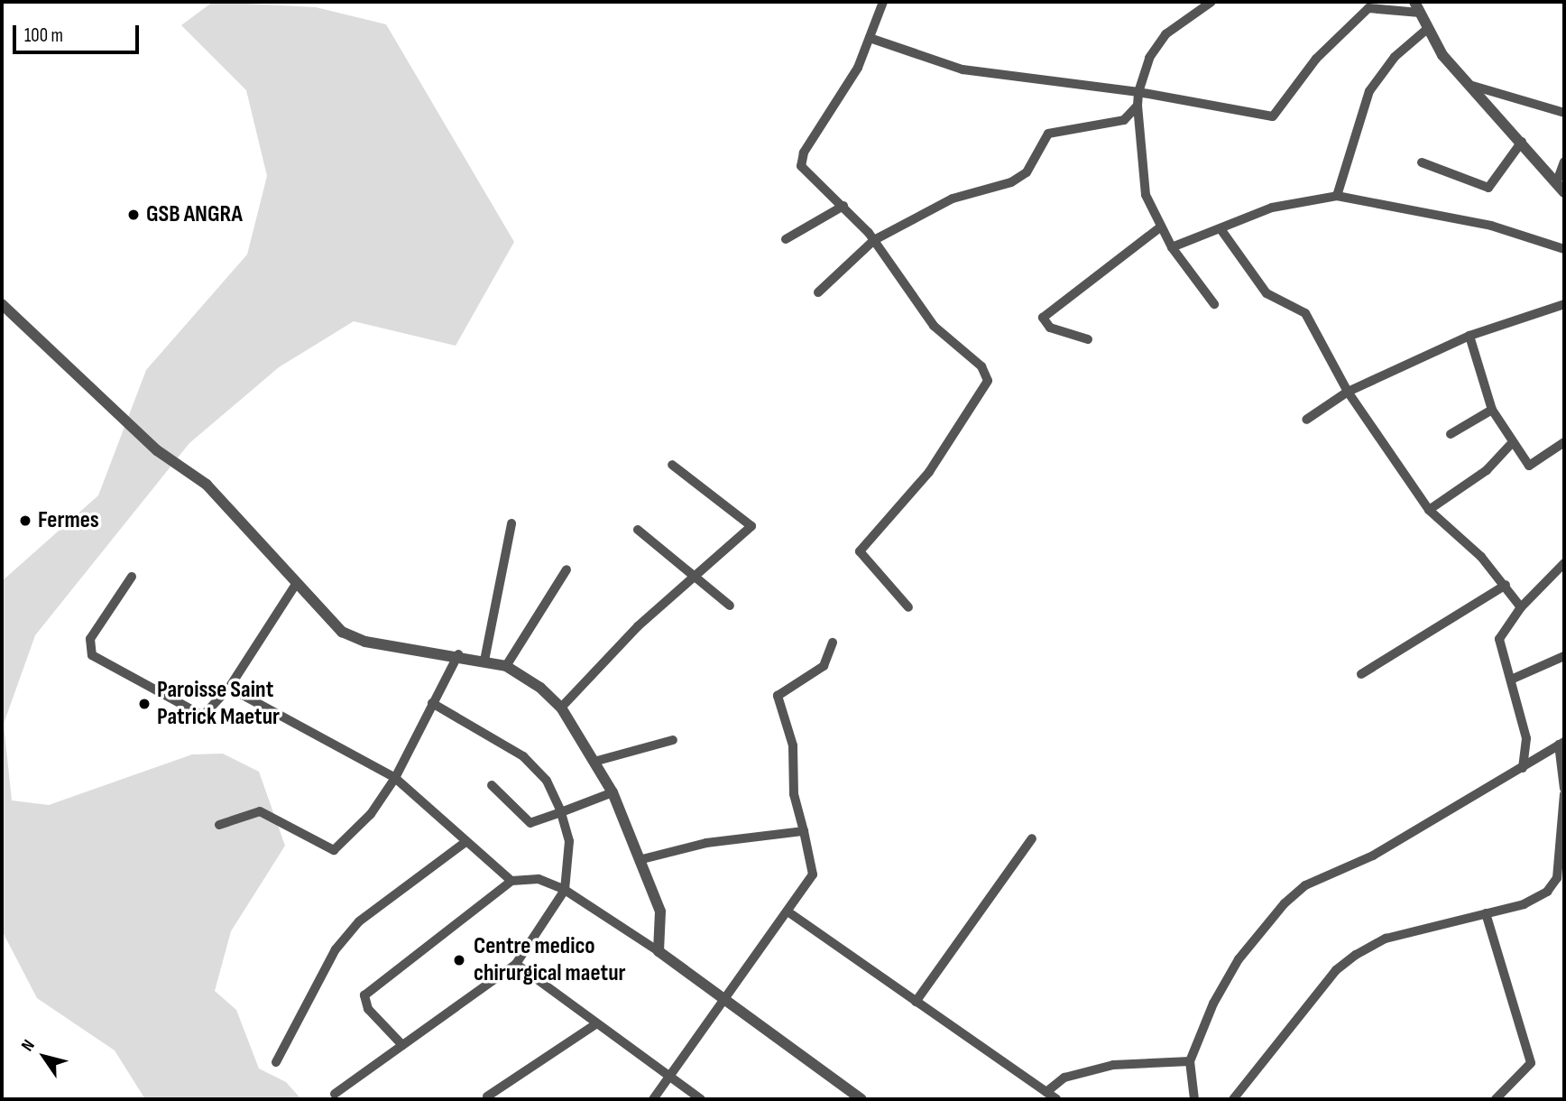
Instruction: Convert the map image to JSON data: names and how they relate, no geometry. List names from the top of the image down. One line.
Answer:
{"places":["GSB ANGRA","Fermes","Paroisse Saint Patrick Maetur","Centre medico chirurgical maetur"],"scale_bar":"100 m","north":"top left"}
